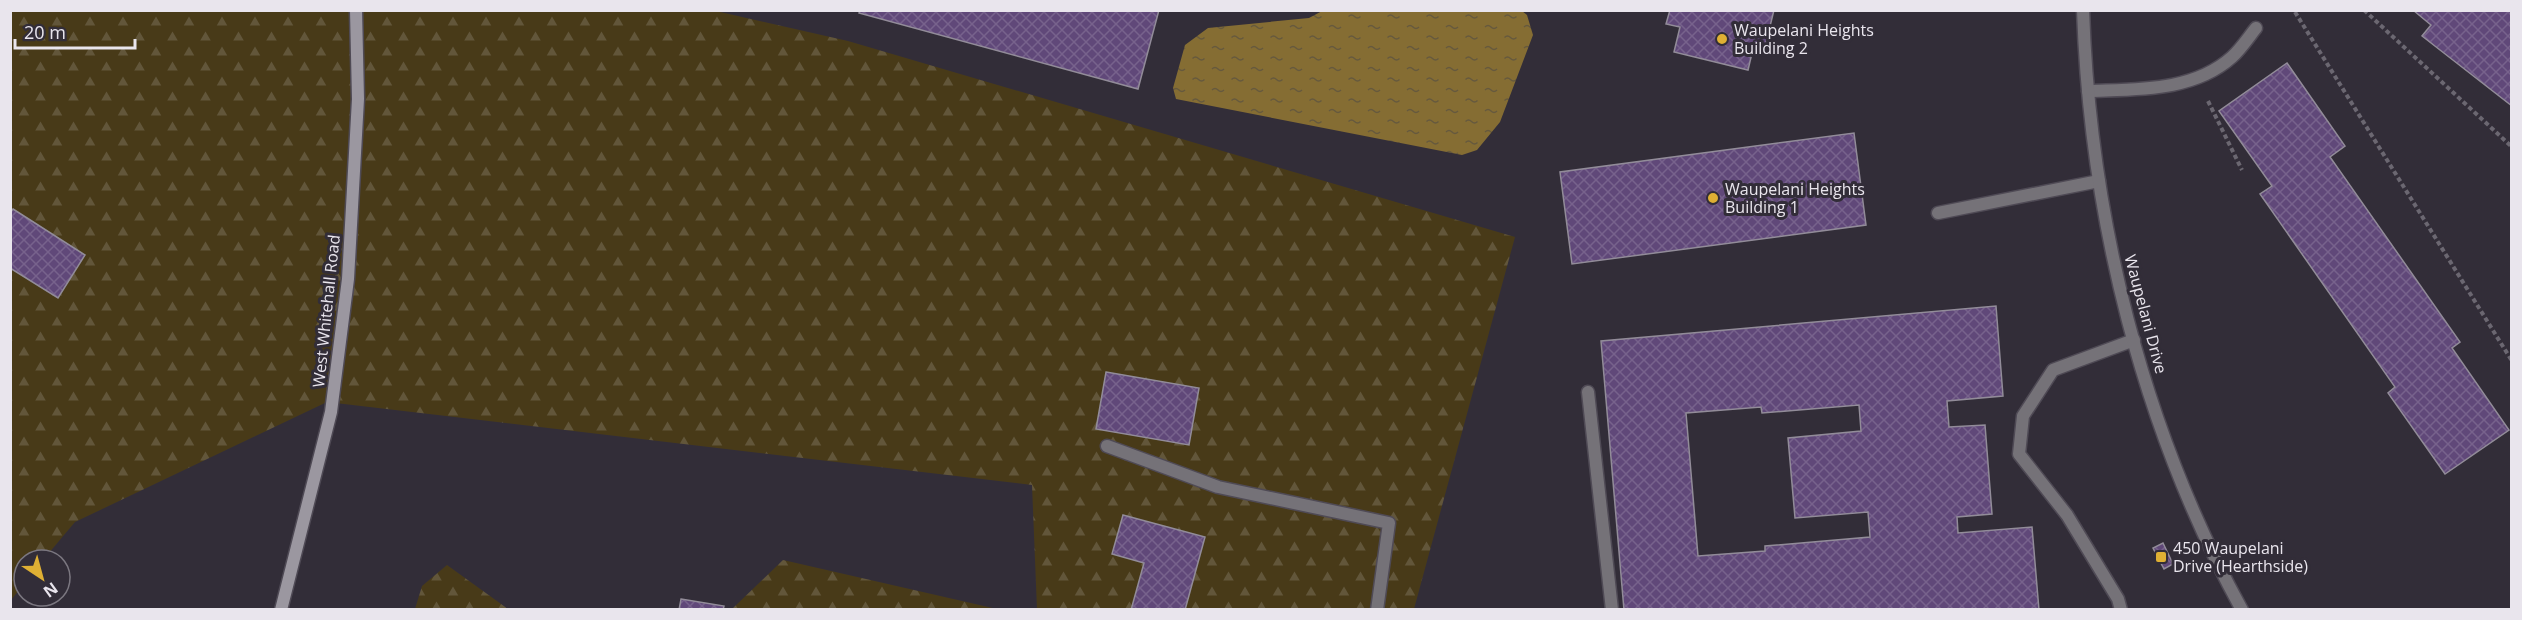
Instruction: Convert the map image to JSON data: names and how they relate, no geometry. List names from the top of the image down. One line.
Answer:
{"streets":{"main road":["West Whitehall Road"],"street":["Waupelani Drive"]},"places":{"other":["Waupelani Heights Building 2","Waupelani Heights Building 1"],"transit":["450 Waupelani Drive (Hearthside)"]},"scale_bar":"20 m","north":"bottom right"}
